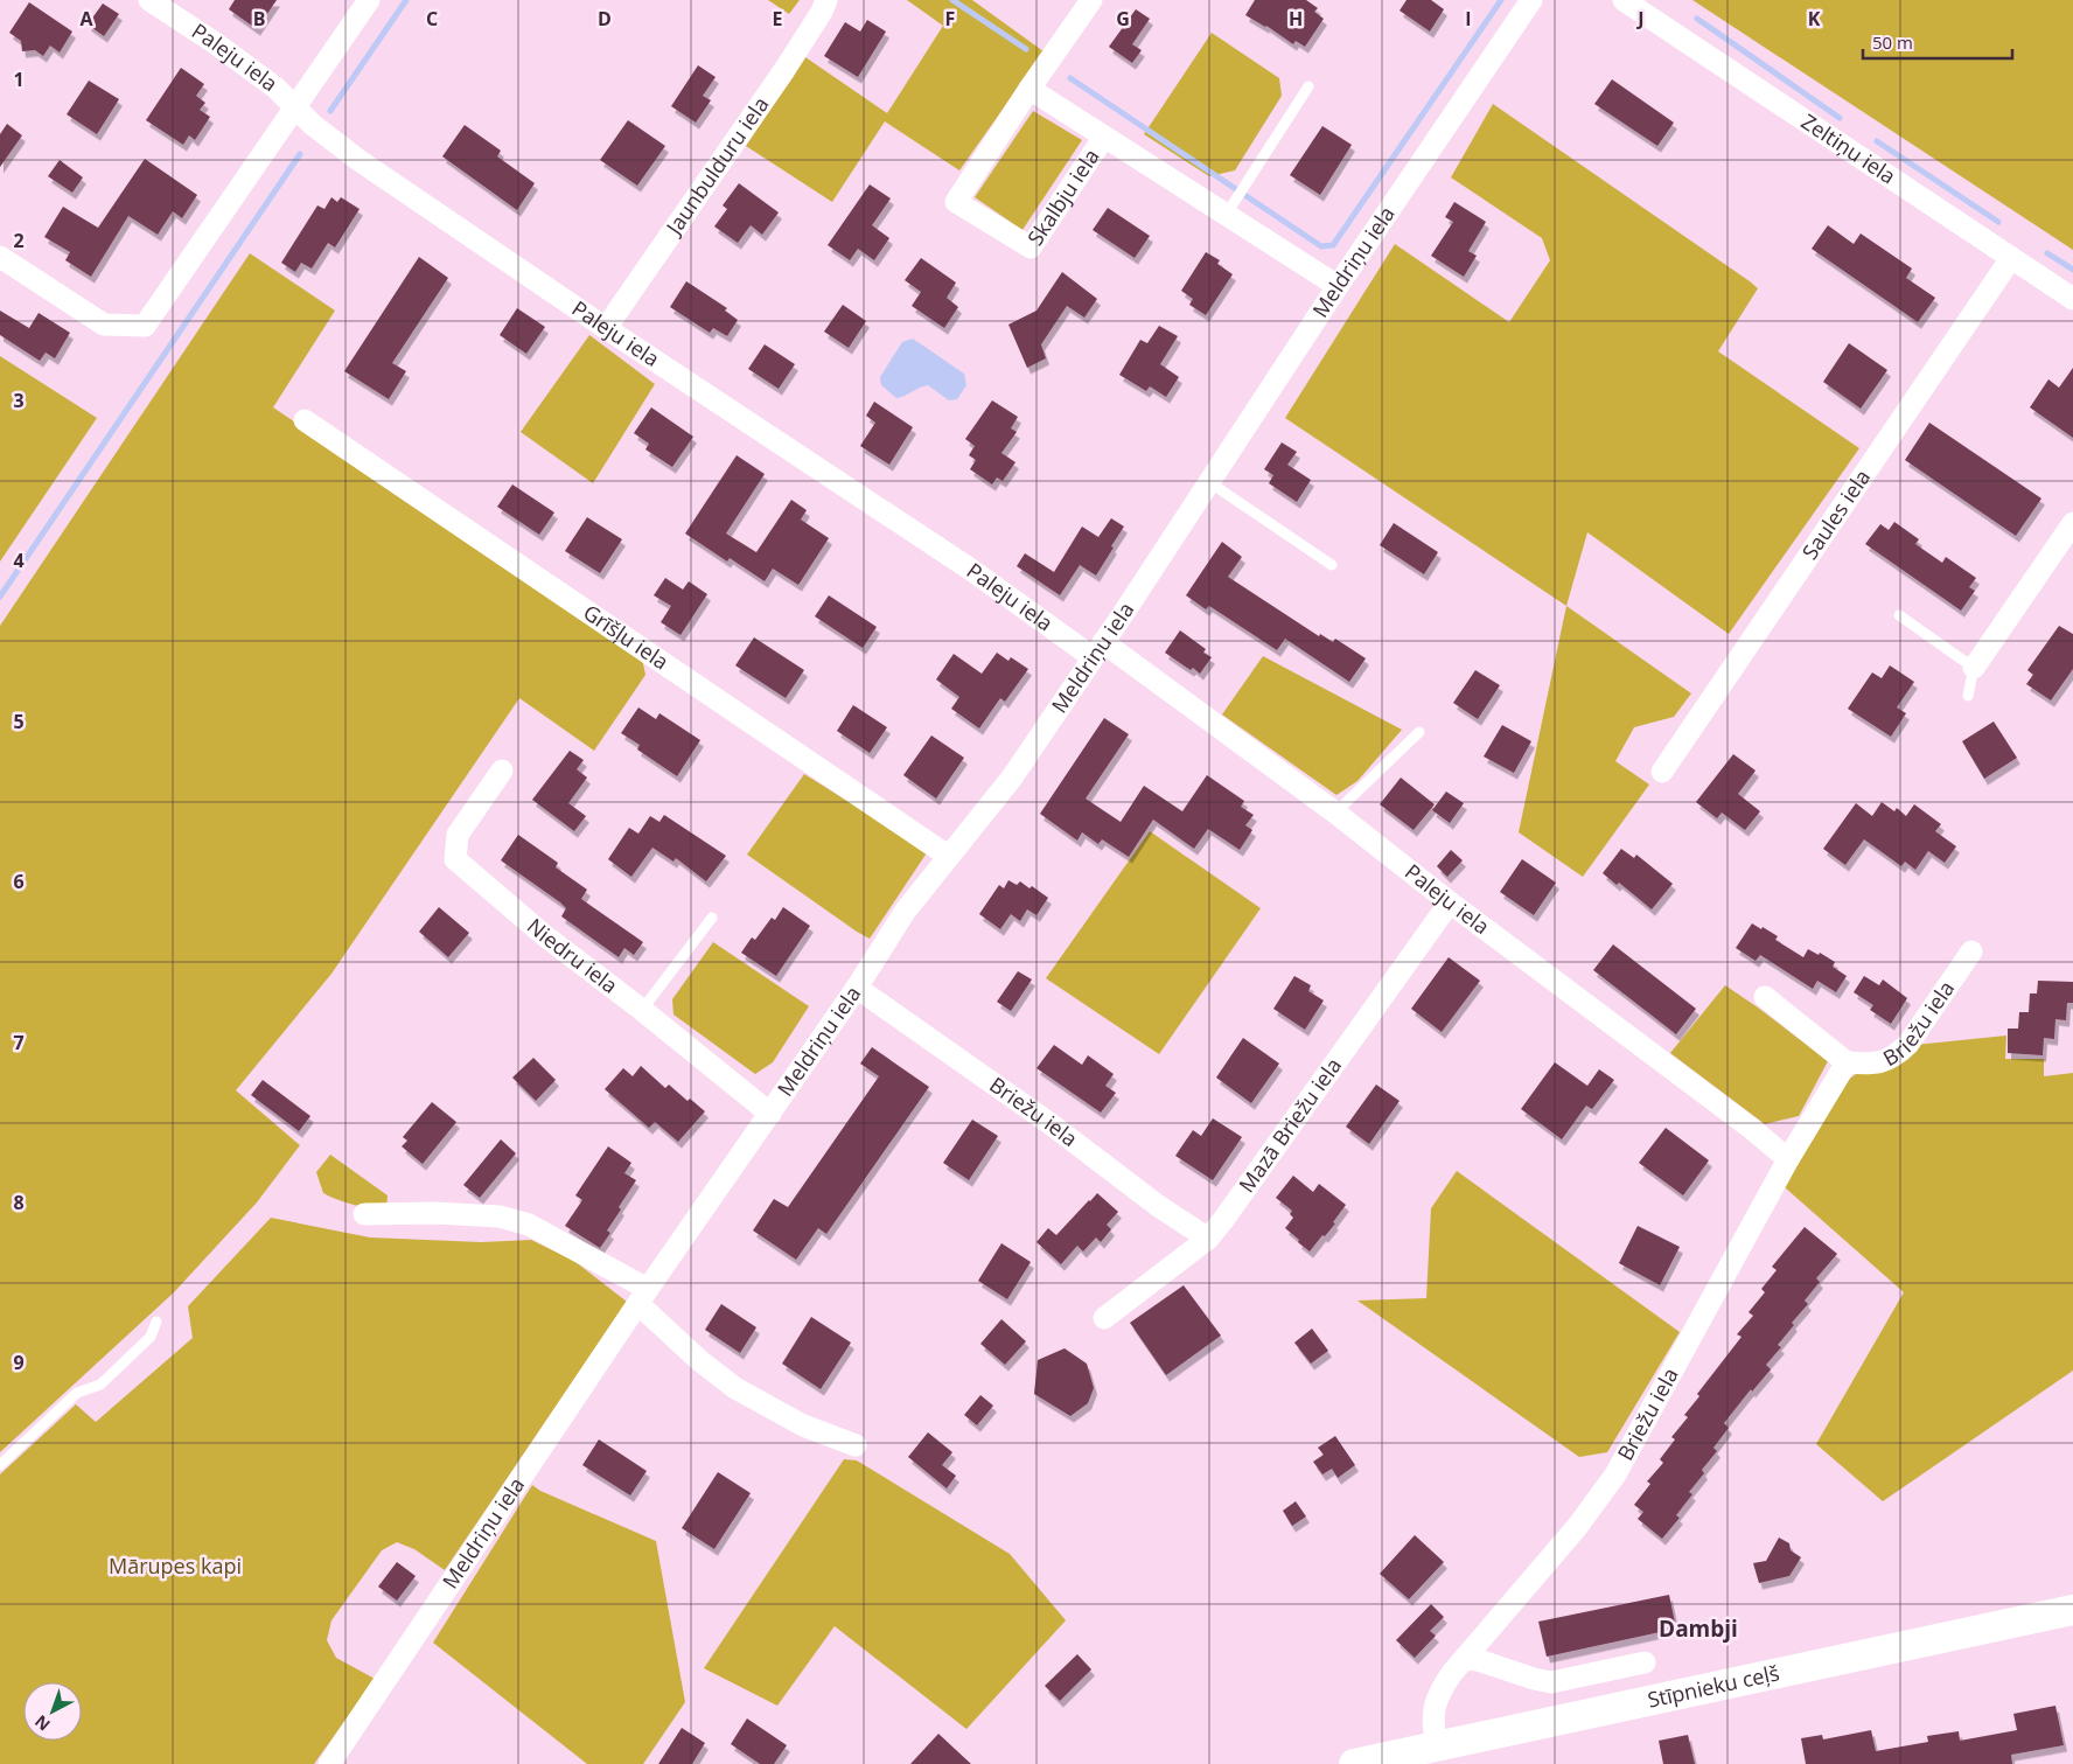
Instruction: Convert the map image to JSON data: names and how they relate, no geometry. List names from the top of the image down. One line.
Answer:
{"streets":{"main road":["Stīpnieku ceļš"],"street":["Paleju iela","Zeltiņu iela","Jaunbulduru iela","Skalbju iela","Meldriņu iela","Saules iela","Grīšļu iela","Niedru iela","Briežu iela","Mazā Briežu iela"]},"crossings":[["Paleju iela","Jaunbulduru iela"],["Paleju iela","Meldriņu iela"],["Paleju iela","Briežu iela"],["Paleju iela","Mazā Briežu iela"],["Zeltiņu iela","Saules iela"],["Skalbju iela","Meldriņu iela"],["Meldriņu iela","Grīšļu iela"],["Meldriņu iela","Niedru iela"],["Meldriņu iela","Briežu iela"],["Briežu iela","Mazā Briežu iela"],["Briežu iela","Stīpnieku ceļš"]],"districts":["Dambji"],"parks":["Mārupes kapi"],"scale_bar":"50 m","north":"bottom left","grid":{"columns":["A","B","C","D","E","F","G","H","I","J","K"],"rows":["1","2","3","4","5","6","7","8","9"]}}
